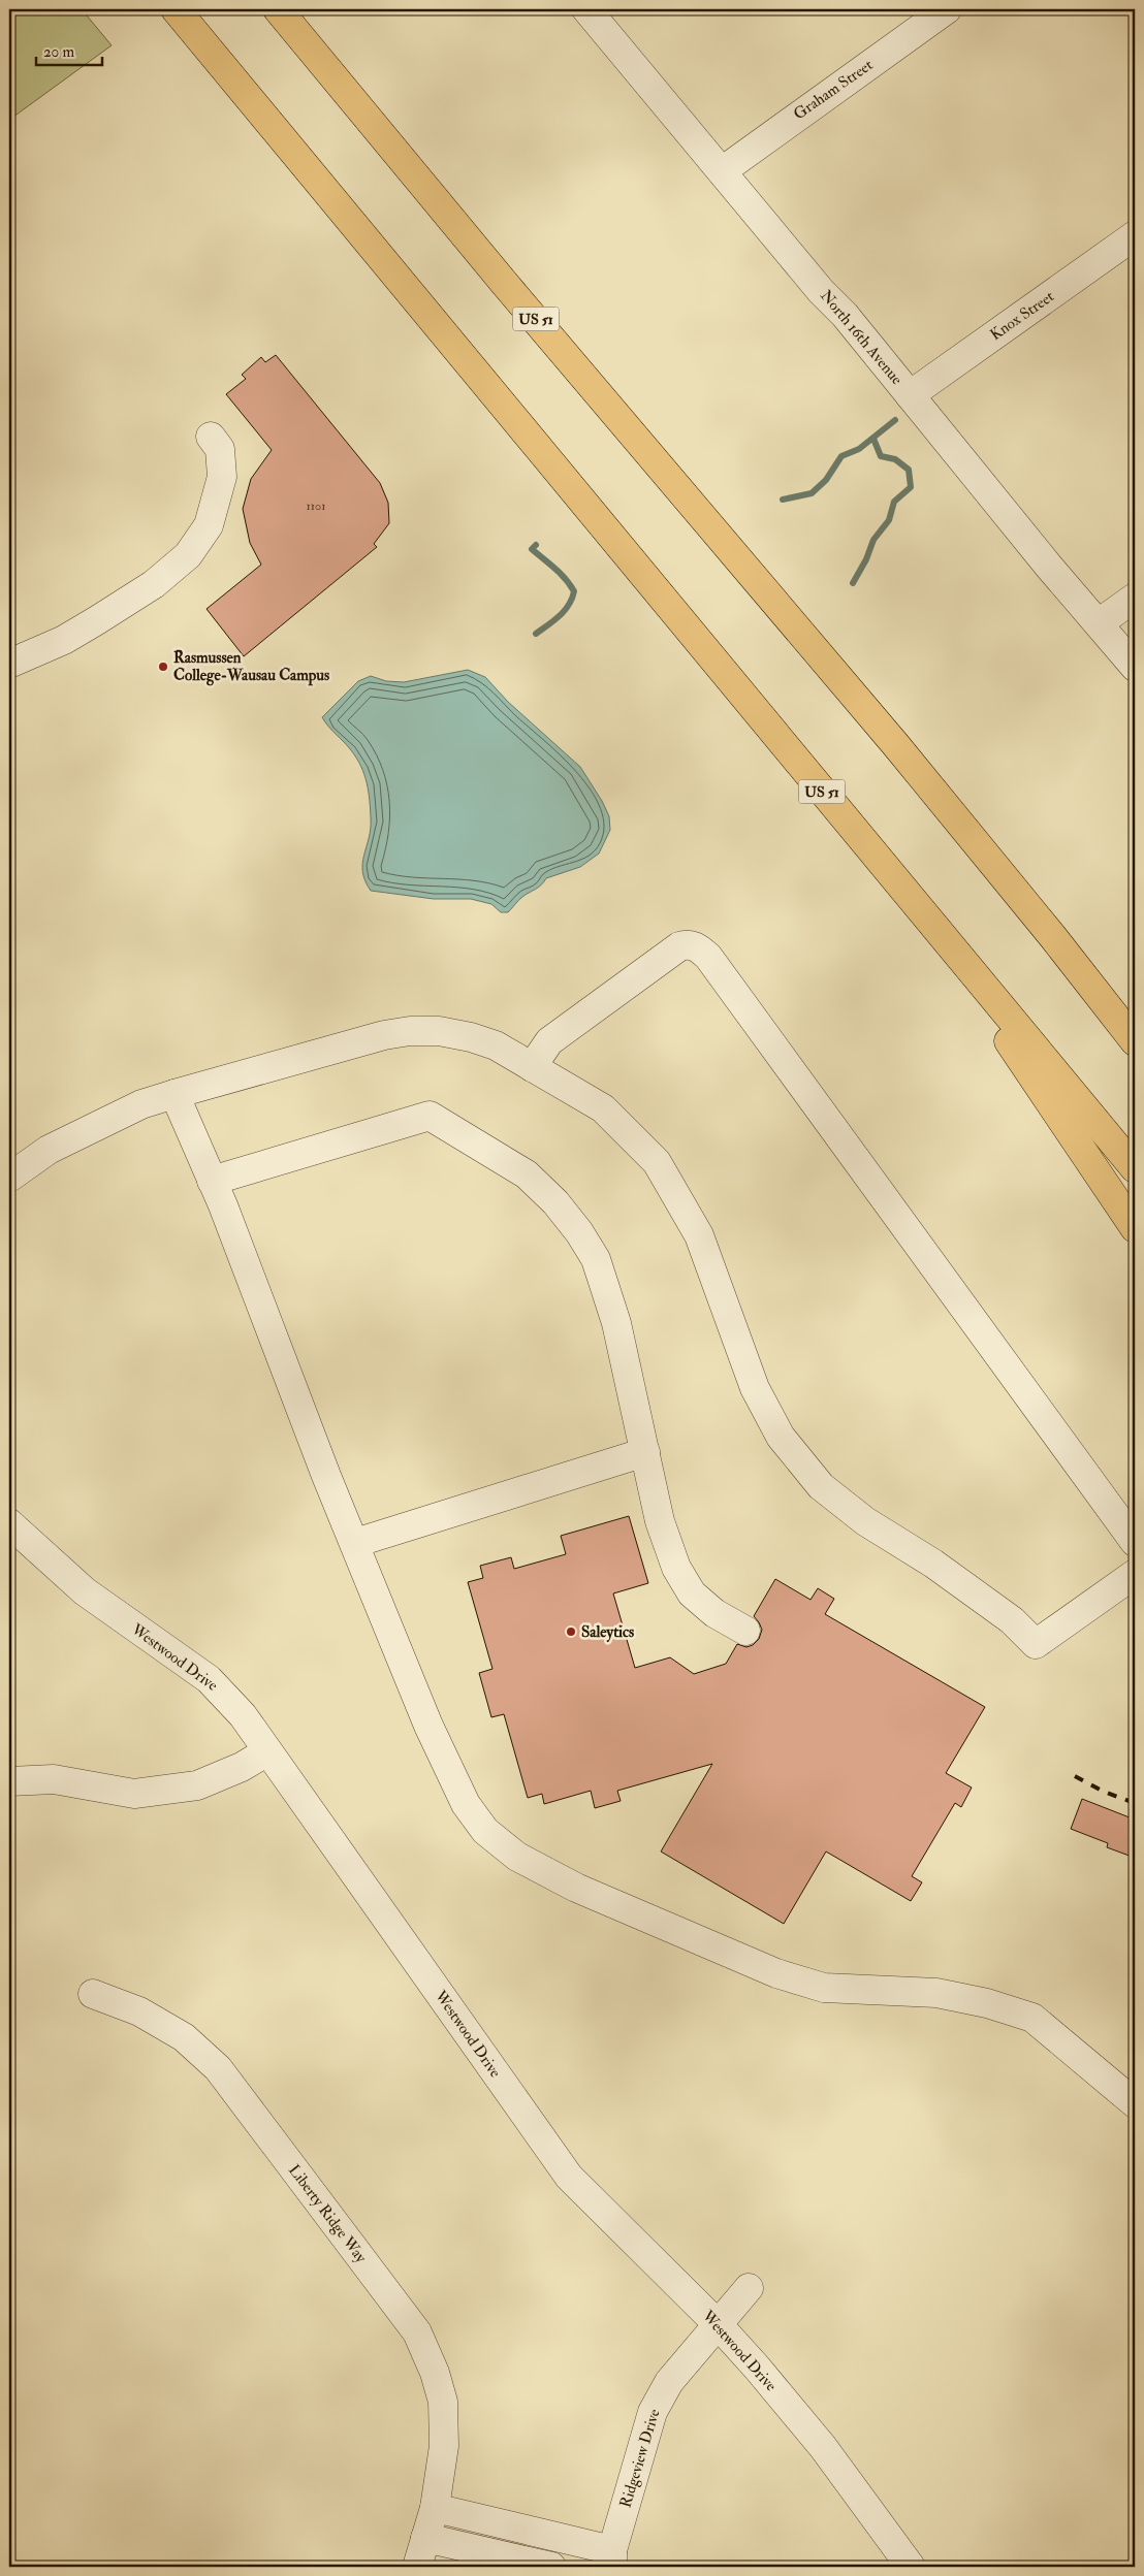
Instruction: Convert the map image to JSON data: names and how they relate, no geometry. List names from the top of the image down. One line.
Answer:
{"streets":{"highway":["US 51"],"street":["Graham Street","Knox Street","North 16th Avenue","Westwood Drive","Liberty Ridge Way","Ridgeview Drive"]},"crossings":[["Graham Street","North 16th Avenue"],["Knox Street","North 16th Avenue"],["Westwood Drive","Ridgeview Drive"]],"places":["Rasmussen College-Wausau Campus","Saleytics"],"house_numbers":["1101"],"scale_bar":"20 m"}
